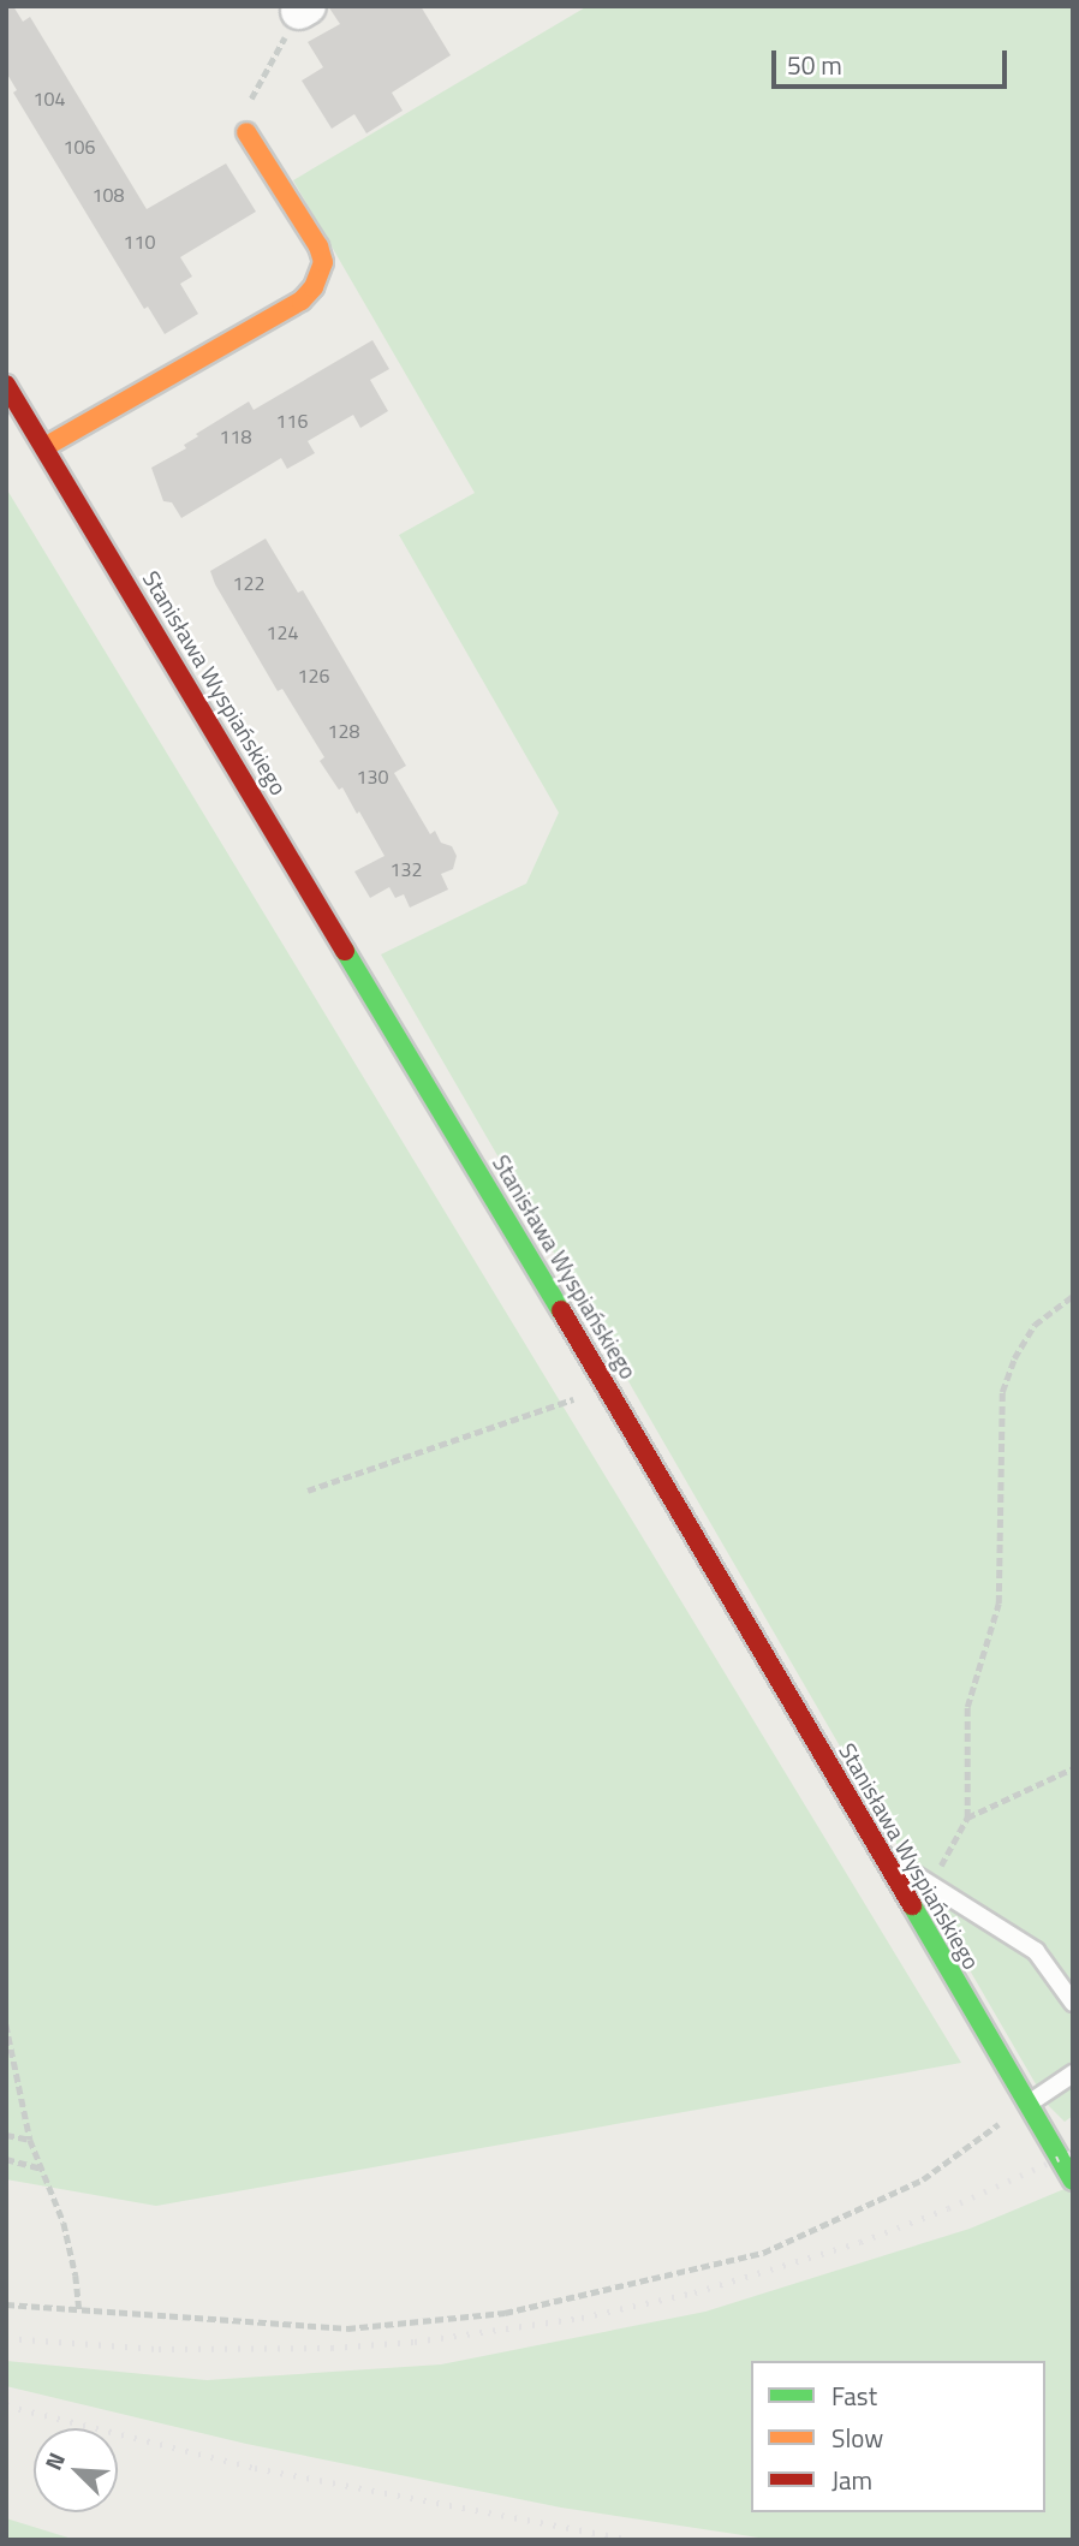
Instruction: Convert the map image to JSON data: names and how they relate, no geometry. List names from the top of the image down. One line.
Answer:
{"streets":{"street":["Stanisława Wyspiańskiego"]},"house_numbers":["104","106","108","110","116","118","122","124","126","128","130","132"],"legend":["Fast","Slow","Jam"],"scale_bar":"50 m","north":"top left"}
